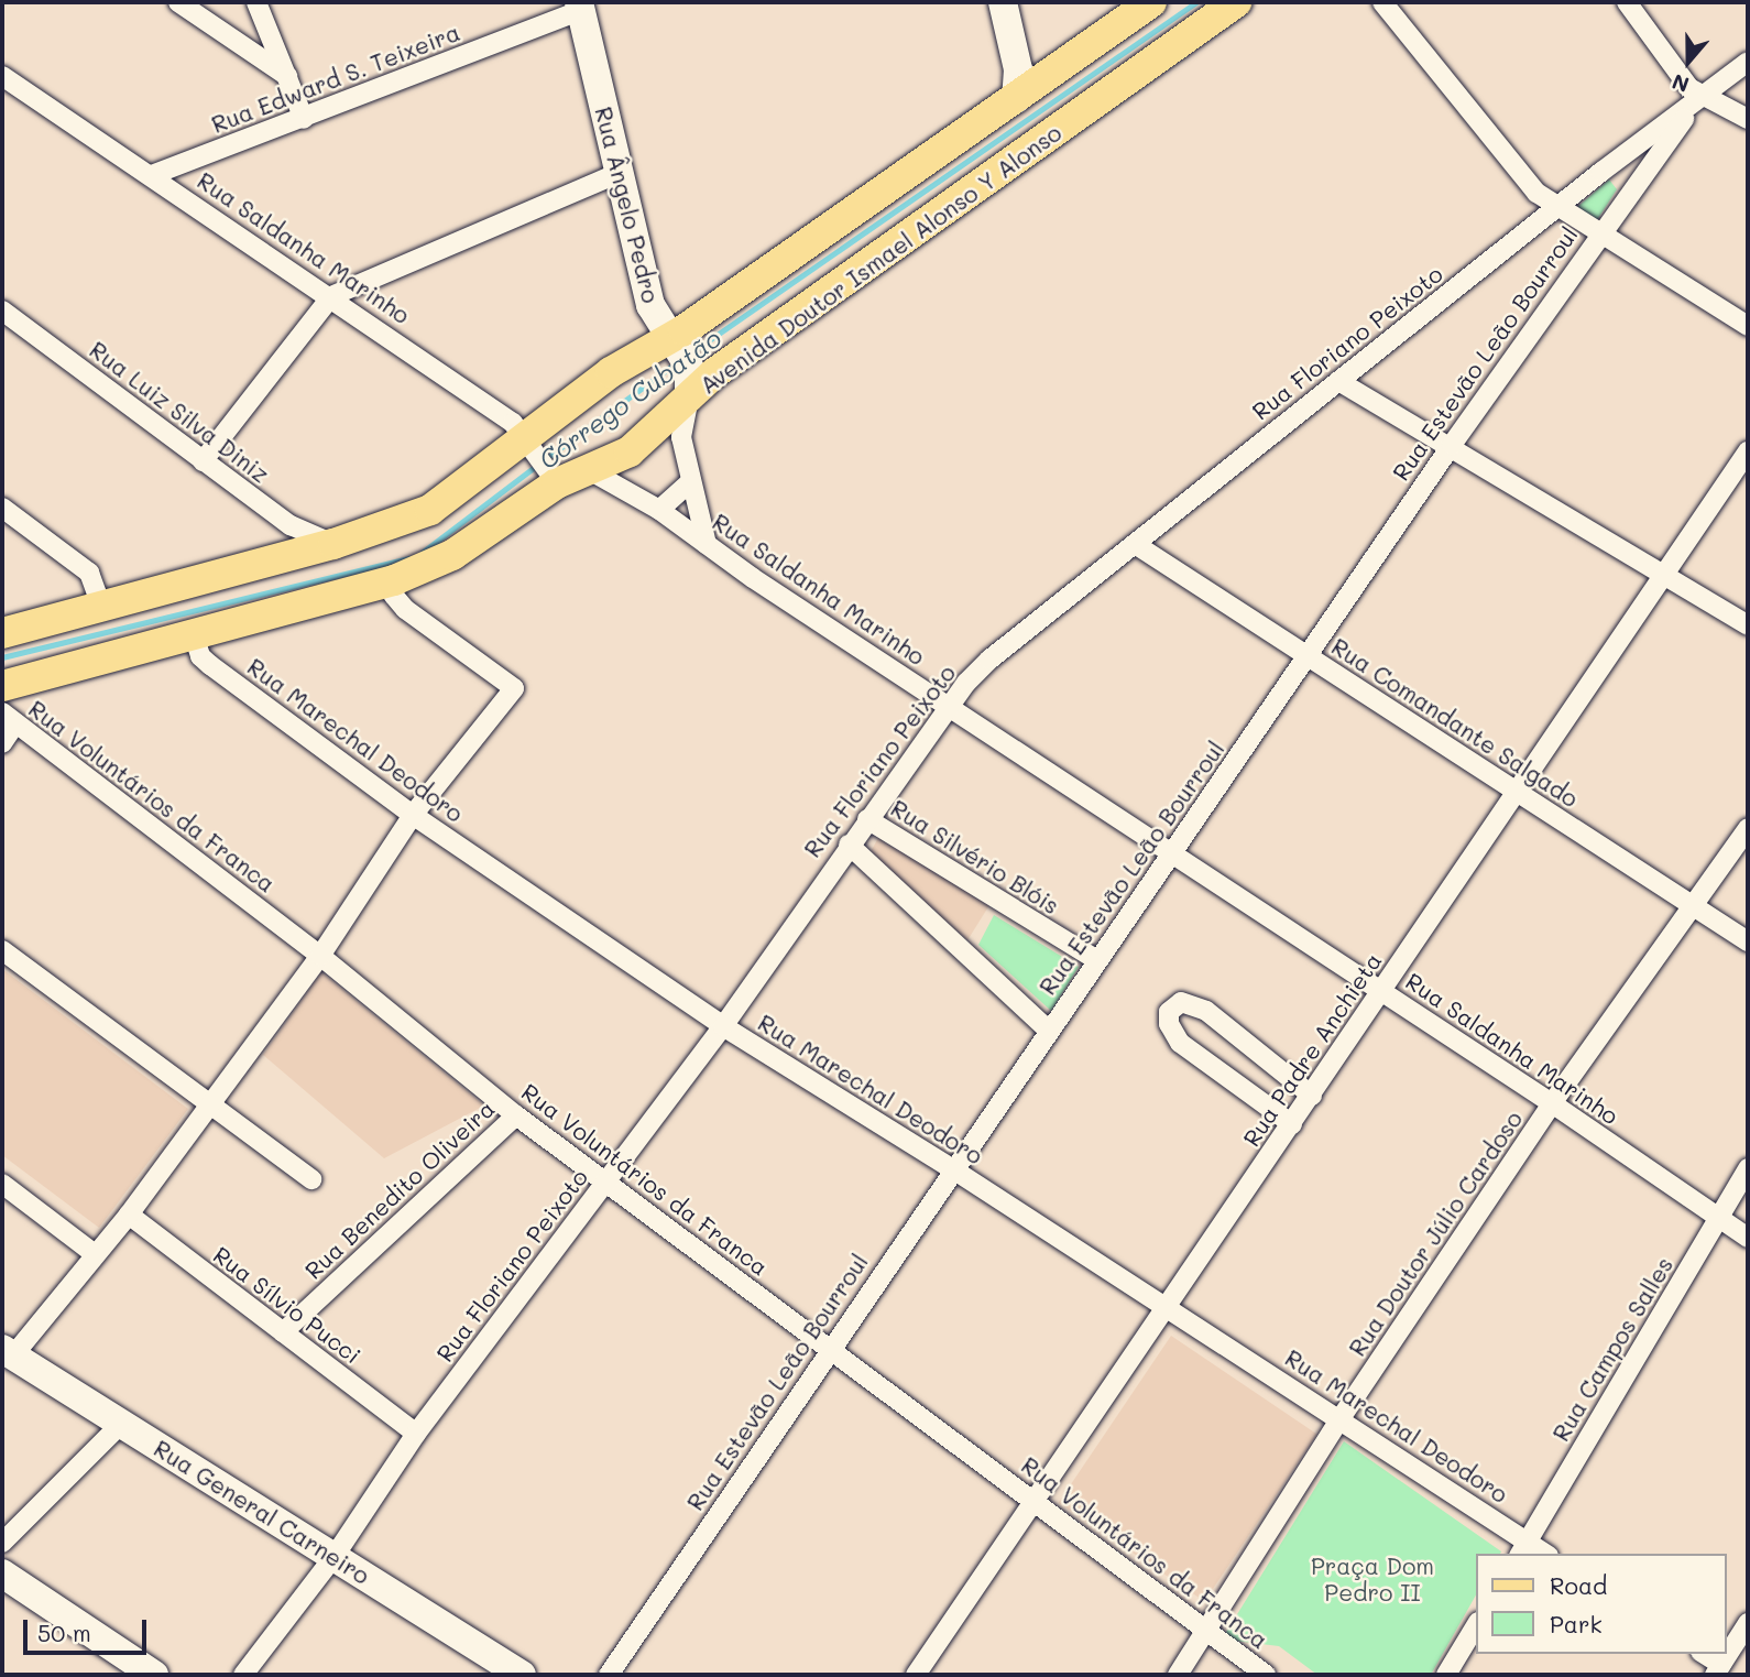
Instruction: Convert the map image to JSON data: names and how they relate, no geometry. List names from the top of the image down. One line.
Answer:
{"streets":{"main road":["Avenida Doutor Ismael Alonso Y Alonso"],"street":["Rua Edward S. Teixeira","Rua Ângelo Pedro","Rua Saldanha Marinho","Rua Floriano Peixoto","Rua Estevão Leão Bourroul","Rua Luiz Silva Diniz","Rua Comandante Salgado","Rua Marechal Deodoro","Rua Voluntários da Franca","Rua Silvério Blóis","Rua Padre Anchieta","Rua Benedito Oliveira","Rua Doutor Júlio Cardoso","Rua Sílvio Pucci","Rua Campos Salles","Rua General Carneiro"]},"crossings":[["Rua Edward S. Teixeira","Rua Ângelo Pedro"],["Rua Edward S. Teixeira","Rua Saldanha Marinho"],["Rua Ângelo Pedro","Avenida Doutor Ismael Alonso Y Alonso"],["Rua Saldanha Marinho","Avenida Doutor Ismael Alonso Y Alonso"],["Rua Saldanha Marinho","Rua Floriano Peixoto"],["Rua Saldanha Marinho","Rua Estevão Leão Bourroul"],["Rua Saldanha Marinho","Rua Padre Anchieta"],["Rua Saldanha Marinho","Rua Doutor Júlio Cardoso"],["Rua Saldanha Marinho","Rua Campos Salles"],["Avenida Doutor Ismael Alonso Y Alonso","Rua Luiz Silva Diniz"],["Avenida Doutor Ismael Alonso Y Alonso","Rua Marechal Deodoro"],["Rua Floriano Peixoto","Rua Estevão Leão Bourroul"],["Rua Floriano Peixoto","Rua Comandante Salgado"],["Rua Floriano Peixoto","Rua Marechal Deodoro"],["Rua Floriano Peixoto","Rua Voluntários da Franca"],["Rua Floriano Peixoto","Rua Silvério Blóis"],["Rua Floriano Peixoto","Rua Sílvio Pucci"],["Rua Floriano Peixoto","Rua General Carneiro"],["Rua Estevão Leão Bourroul","Rua Comandante Salgado"],["Rua Estevão Leão Bourroul","Rua Marechal Deodoro"],["Rua Estevão Leão Bourroul","Rua Voluntários da Franca"],["Rua Estevão Leão Bourroul","Rua Silvério Blóis"],["Rua Comandante Salgado","Rua Padre Anchieta"],["Rua Comandante Salgado","Rua Doutor Júlio Cardoso"],["Rua Marechal Deodoro","Rua Padre Anchieta"],["Rua Marechal Deodoro","Rua Doutor Júlio Cardoso"],["Rua Marechal Deodoro","Rua Campos Salles"],["Rua Voluntários da Franca","Rua Padre Anchieta"],["Rua Voluntários da Franca","Rua Benedito Oliveira"],["Rua Voluntários da Franca","Rua Doutor Júlio Cardoso"],["Rua Benedito Oliveira","Rua Sílvio Pucci"]],"water":["Córrego Cubatão"],"parks":["Praça Dom Pedro II"],"legend":["Road","Park"],"scale_bar":"50 m","north":"bottom"}
